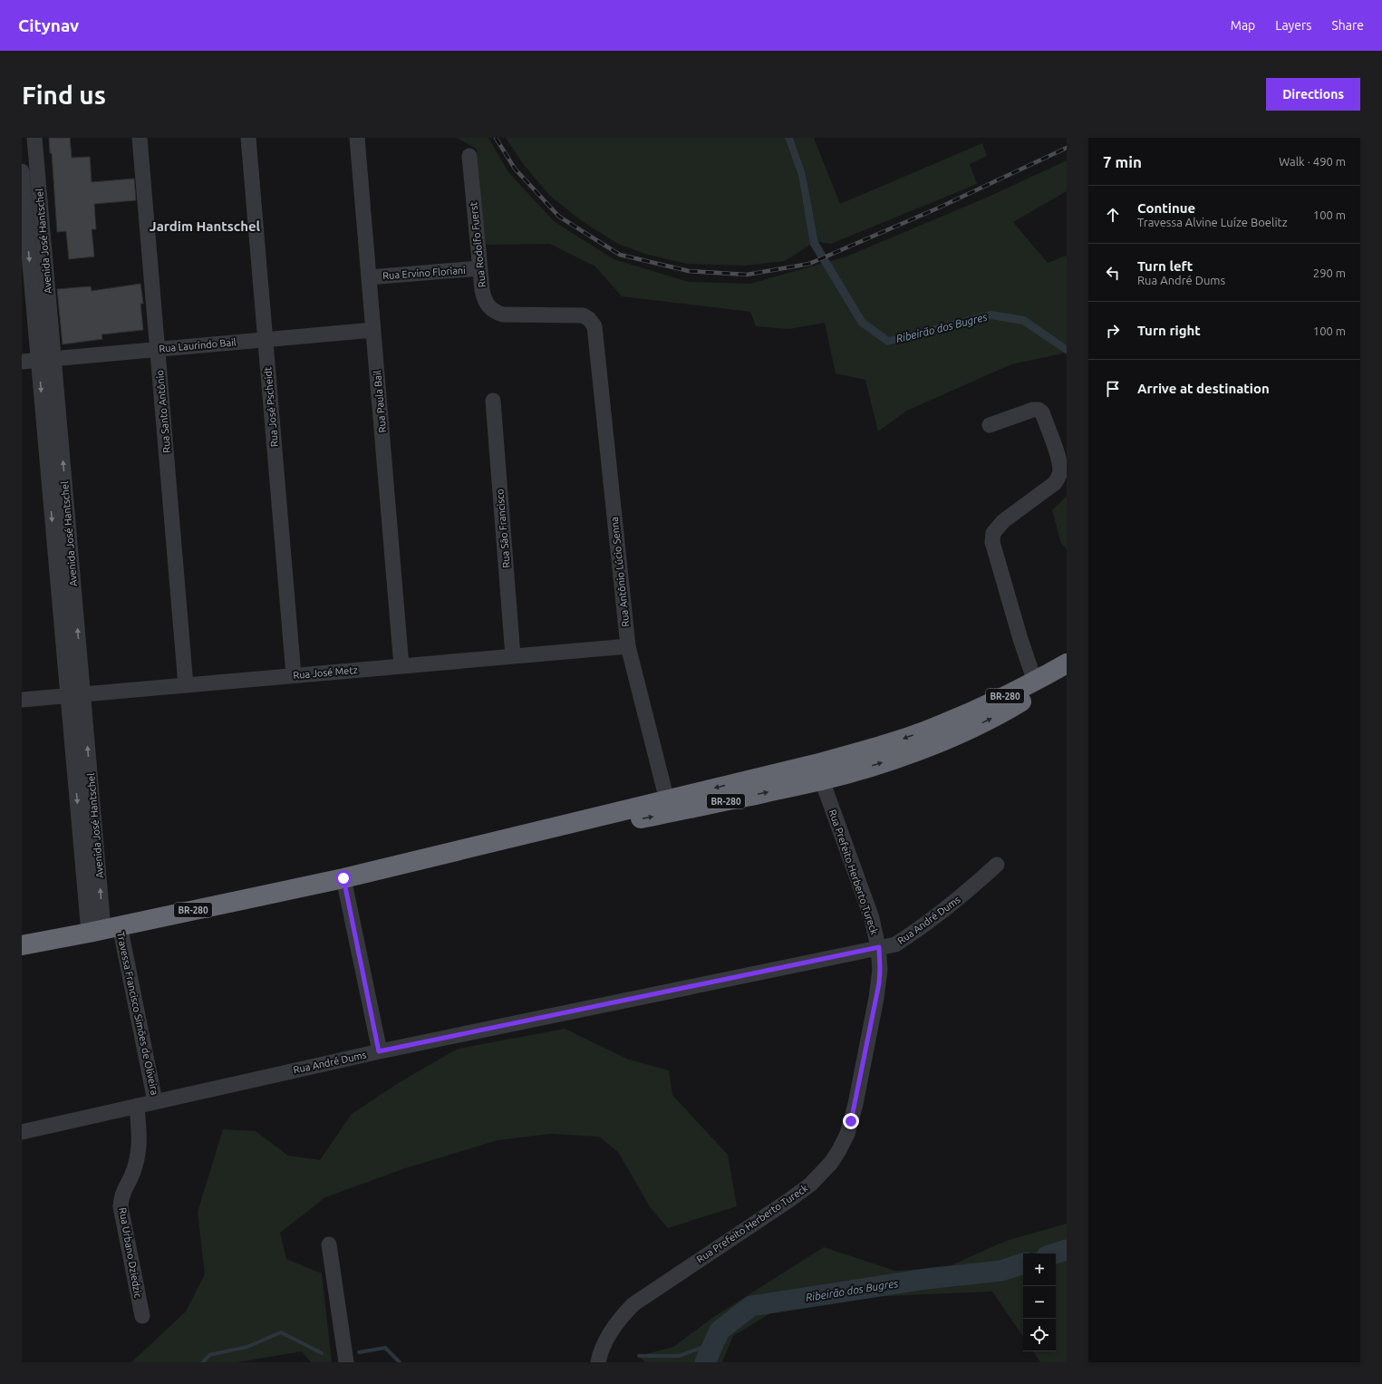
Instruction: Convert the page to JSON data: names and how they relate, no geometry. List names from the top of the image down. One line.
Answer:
{"streets":{"highway":["BR-280"],"street":["Avenida José Hantschel","Rua Rodolfo Fuerst","Rua Ervino Floriani","Rua Laurindo Bail","Rua Paula Bail","Rua José Pscheidt","Rua Santo Antônio","Rua São Francisco","Rua Antônio Lúcio Senna","Rua José Metz","Rua Prefeito Herberto Tureck","Rua André Dums","Travessa Francisco Simões de Oliveira","Rua Urbano Dziedzic"]},"crossings":[["Avenida José Hantschel","Rua Laurindo Bail"],["Avenida José Hantschel","Rua José Metz"],["Avenida José Hantschel","BR-280"],["Avenida José Hantschel","Travessa Francisco Simões de Oliveira"],["Rua Rodolfo Fuerst","Rua Ervino Floriani"],["Rua Rodolfo Fuerst","Rua Antônio Lúcio Senna"],["Rua Ervino Floriani","Rua Paula Bail"],["Rua Laurindo Bail","Rua Paula Bail"],["Rua Laurindo Bail","Rua José Pscheidt"],["Rua Laurindo Bail","Rua Santo Antônio"],["Rua Paula Bail","Rua José Metz"],["Rua José Pscheidt","Rua José Metz"],["Rua Santo Antônio","Rua José Metz"],["Rua São Francisco","Rua José Metz"],["Rua Antônio Lúcio Senna","Rua José Metz"],["Rua Antônio Lúcio Senna","BR-280"],["BR-280","Rua Prefeito Herberto Tureck"],["BR-280","Travessa Francisco Simões de Oliveira"],["Rua Prefeito Herberto Tureck","Rua André Dums"],["Rua André Dums","Travessa Francisco Simões de Oliveira"],["Rua André Dums","Rua Urbano Dziedzic"]],"districts":["Jardim Hantschel"],"water":["Ribeirão dos Bugres"],"page":{"header":"Citynav","nav":["Map","Layers","Share"],"buttons":"Directions","title":"Find us","heading":["7 min","Walk · 490 m"],"list":[["Continue","Travessa Alvine Luíze Boelitz","100 m"],["Turn left","Rua André Dums","290 m"],["Turn right","100 m"],"Arrive at destination"],"map_buttons":["+","−"]}}
